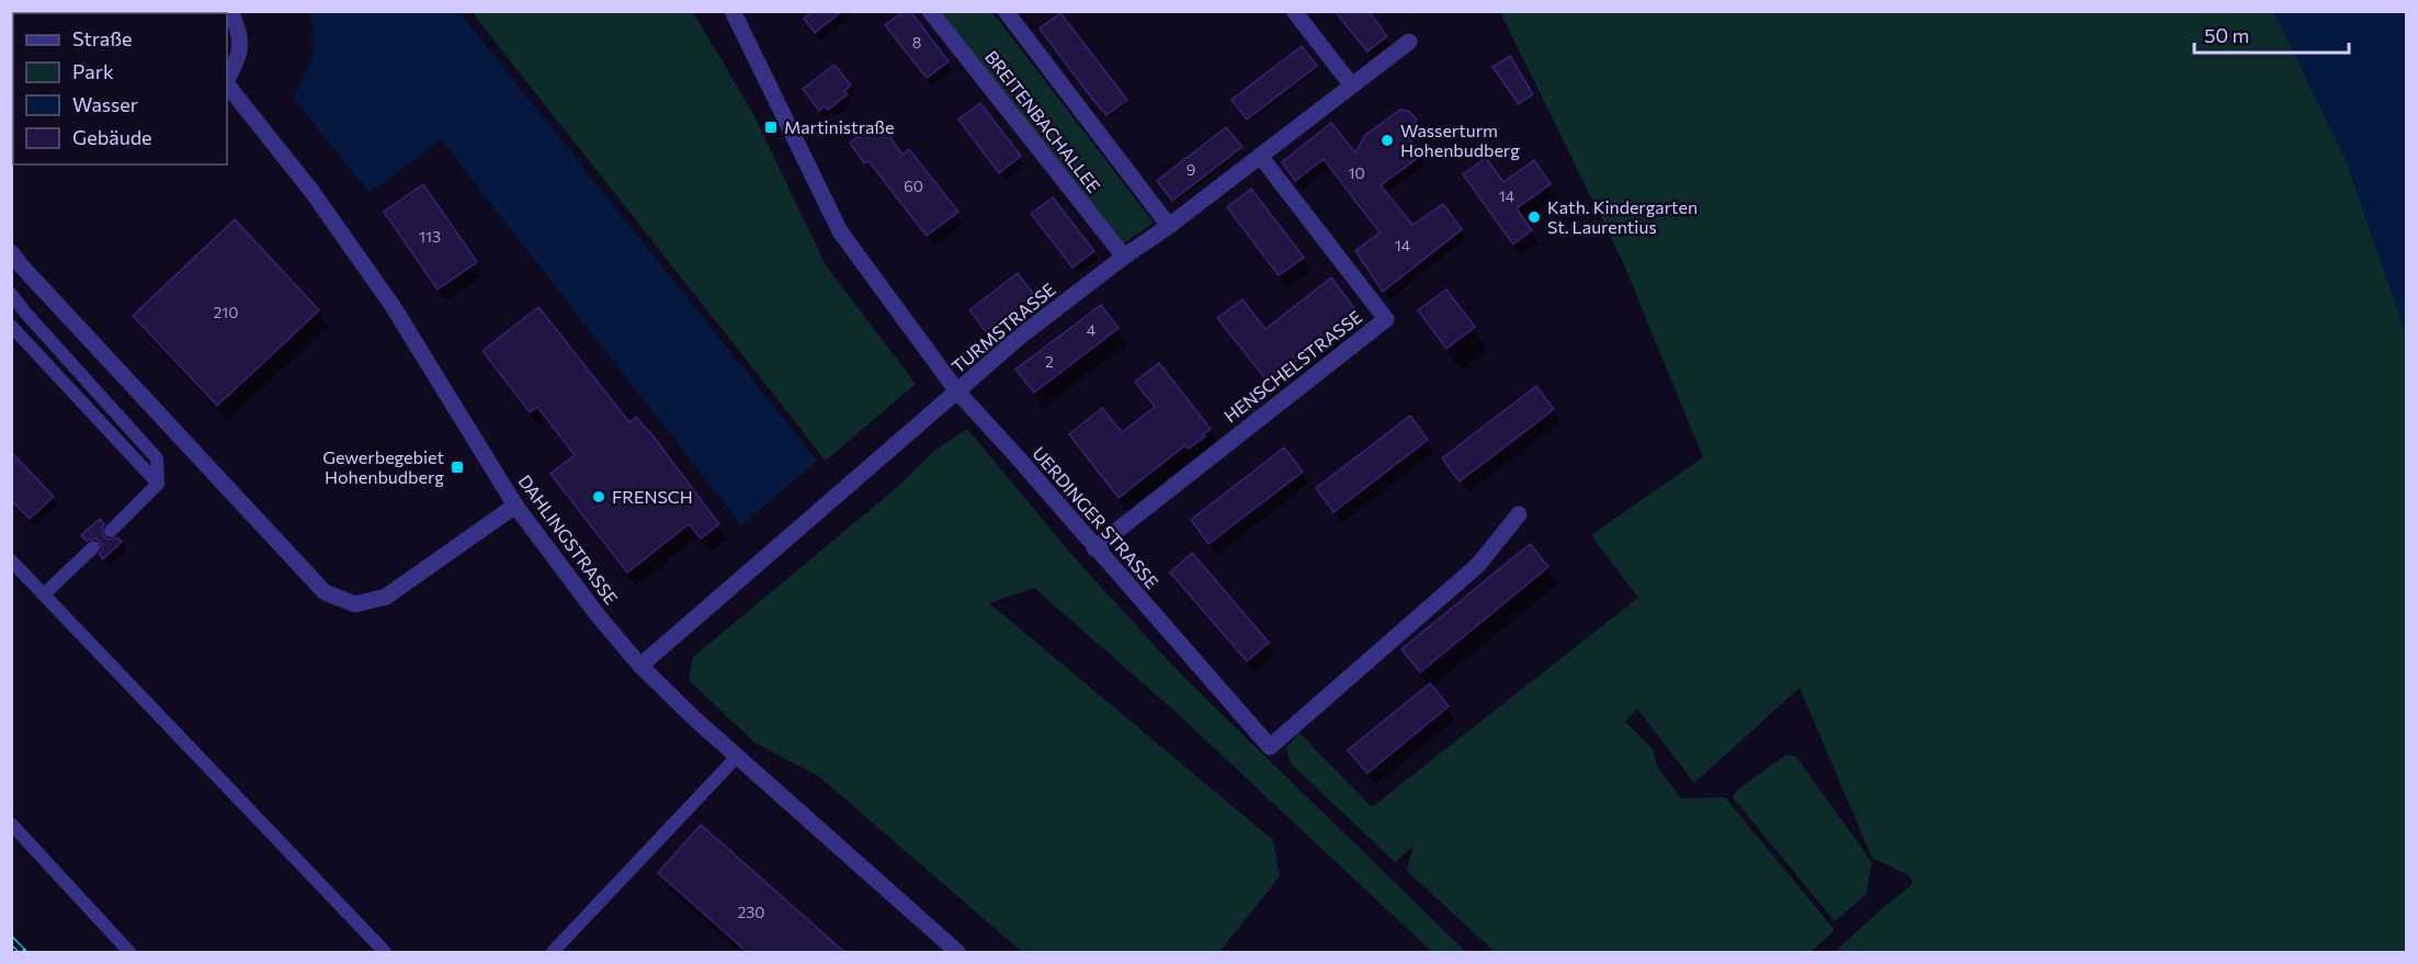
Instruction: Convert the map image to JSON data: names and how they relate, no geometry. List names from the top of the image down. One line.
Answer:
{"streets":{"street":["BREITENBACHALLEE","TURMSTRASSE","HENSCHELSTRASSE","UERDINGER STRASSE","DAHLINGSTRASSE"]},"crossings":[["BREITENBACHALLEE","TURMSTRASSE"],["TURMSTRASSE","HENSCHELSTRASSE"],["TURMSTRASSE","UERDINGER STRASSE"],["TURMSTRASSE","DAHLINGSTRASSE"],["HENSCHELSTRASSE","UERDINGER STRASSE"]],"places":{"transit":["Martinistraße","Gewerbegebiet Hohenbudberg"],"other":["Wasserturm Hohenbudberg","Kath. Kindergarten St. Laurentius","FRENSCH"]},"house_numbers":["8","9","10","60","14","113","14","210","4","2","230"],"legend":["Straße","Park","Wasser","Gebäude"],"scale_bar":"50 m"}
